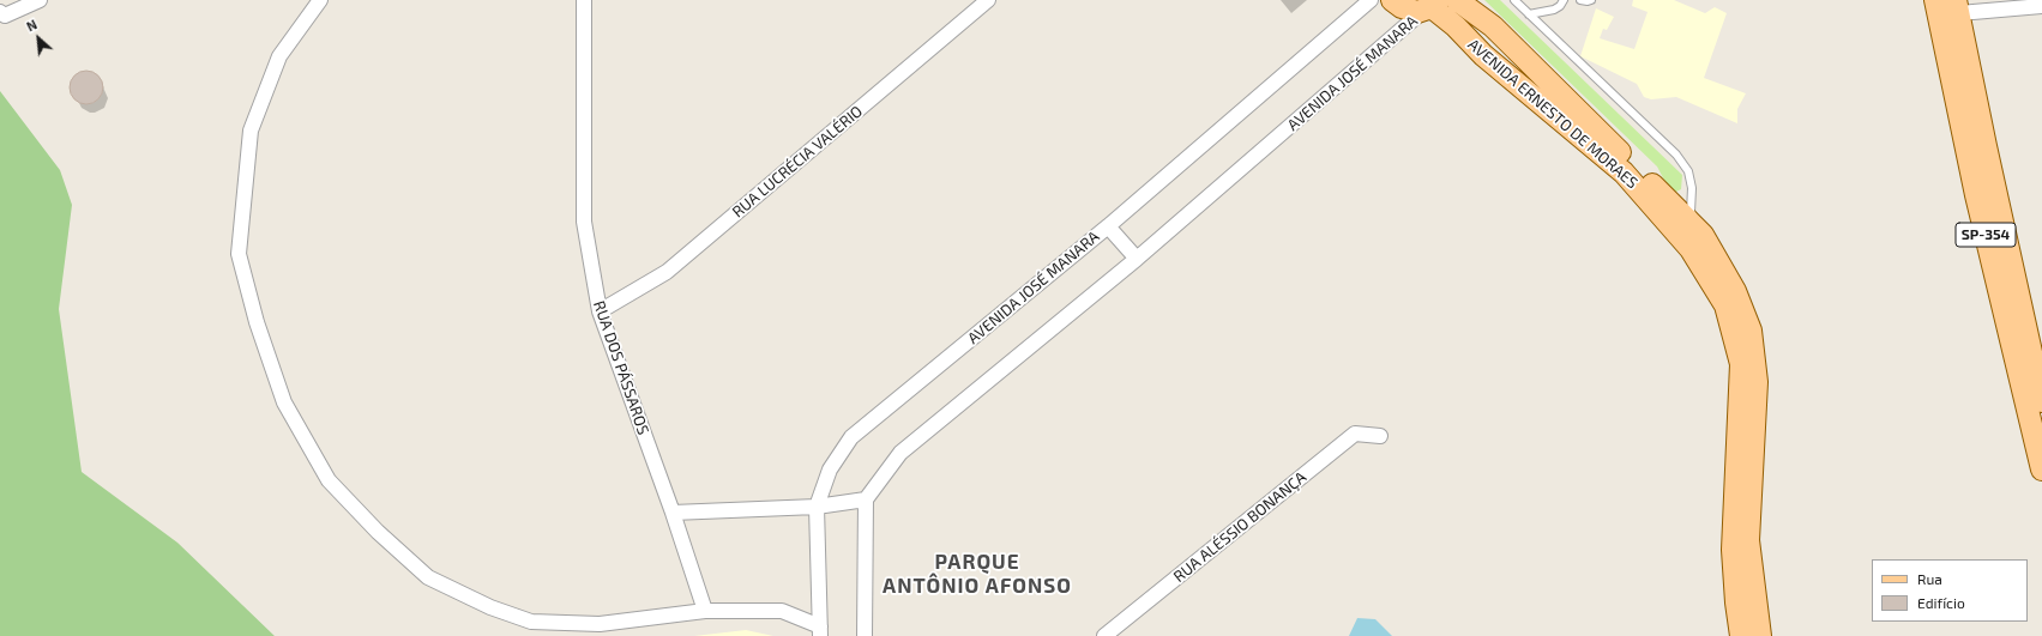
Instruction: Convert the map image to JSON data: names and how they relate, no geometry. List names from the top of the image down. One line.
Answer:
{"streets":{"main road":["AVENIDA ERNESTO DE MORAES","SP-354"],"street":["AVENIDA JOSÉ MANARA","RUA LUCRÉCIA VALÉRIO","RUA DOS PÁSSAROS","RUA ALÉSSIO BONANÇA"]},"crossings":[["AVENIDA JOSÉ MANARA","AVENIDA ERNESTO DE MORAES"],["RUA LUCRÉCIA VALÉRIO","RUA DOS PÁSSAROS"]],"districts":["PARQUE ANTÔNIO AFONSO"],"legend":["Rua","Edifício"],"north":"top left"}
